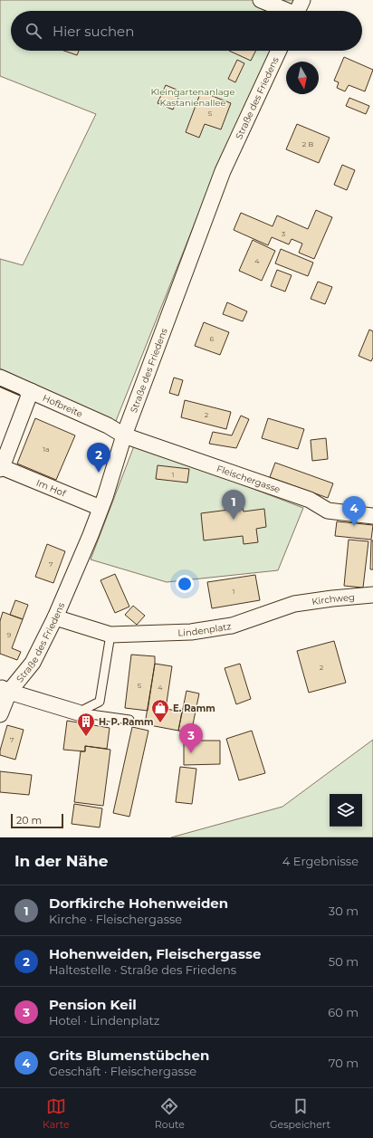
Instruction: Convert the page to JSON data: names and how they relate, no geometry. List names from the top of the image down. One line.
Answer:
{"streets":{"street":["Straße des Friedens","Hofbreite","Fleischergasse","Im Hof","Kirchweg","Lindenplatz"]},"crossings":[["Straße des Friedens","Hofbreite"],["Straße des Friedens","Fleischergasse"],["Straße des Friedens","Im Hof"],["Straße des Friedens","Lindenplatz"],["Hofbreite","Fleischergasse"],["Hofbreite","Im Hof"],["Kirchweg","Lindenplatz"]],"parks":["Kleingartenanlage Kastanienallee"],"places":{"shop":["E. Ramm"],"building":["H. P. Ramm"]},"house_numbers":["5","2 B","3","4","6","2","1a","1","7","1","9","2","5","4","7"],"scale_bar":"20 m","north":"bottom","page":{"search":"Hier suchen","pins":["2","1","4","3"],"scale":"20 m","heading":["In der Nähe","4 Ergebnisse"],"list":[{"mark":"1","name":"Dorfkirche Hohenweiden","note":"Kirche · Fleischergasse","value":"30 m"},{"mark":"2","name":"Hohenweiden, Fleischergasse","note":"Haltestelle · Straße des Friedens","value":"50 m"},{"mark":"3","name":"Pension Keil","note":"Hotel · Lindenplatz","value":"60 m"},{"mark":"4","name":"Grits Blumenstübchen","note":"Geschäft · Fleischergasse","value":"70 m"}],"nav":["Karte","Route","Gespeichert"]}}
